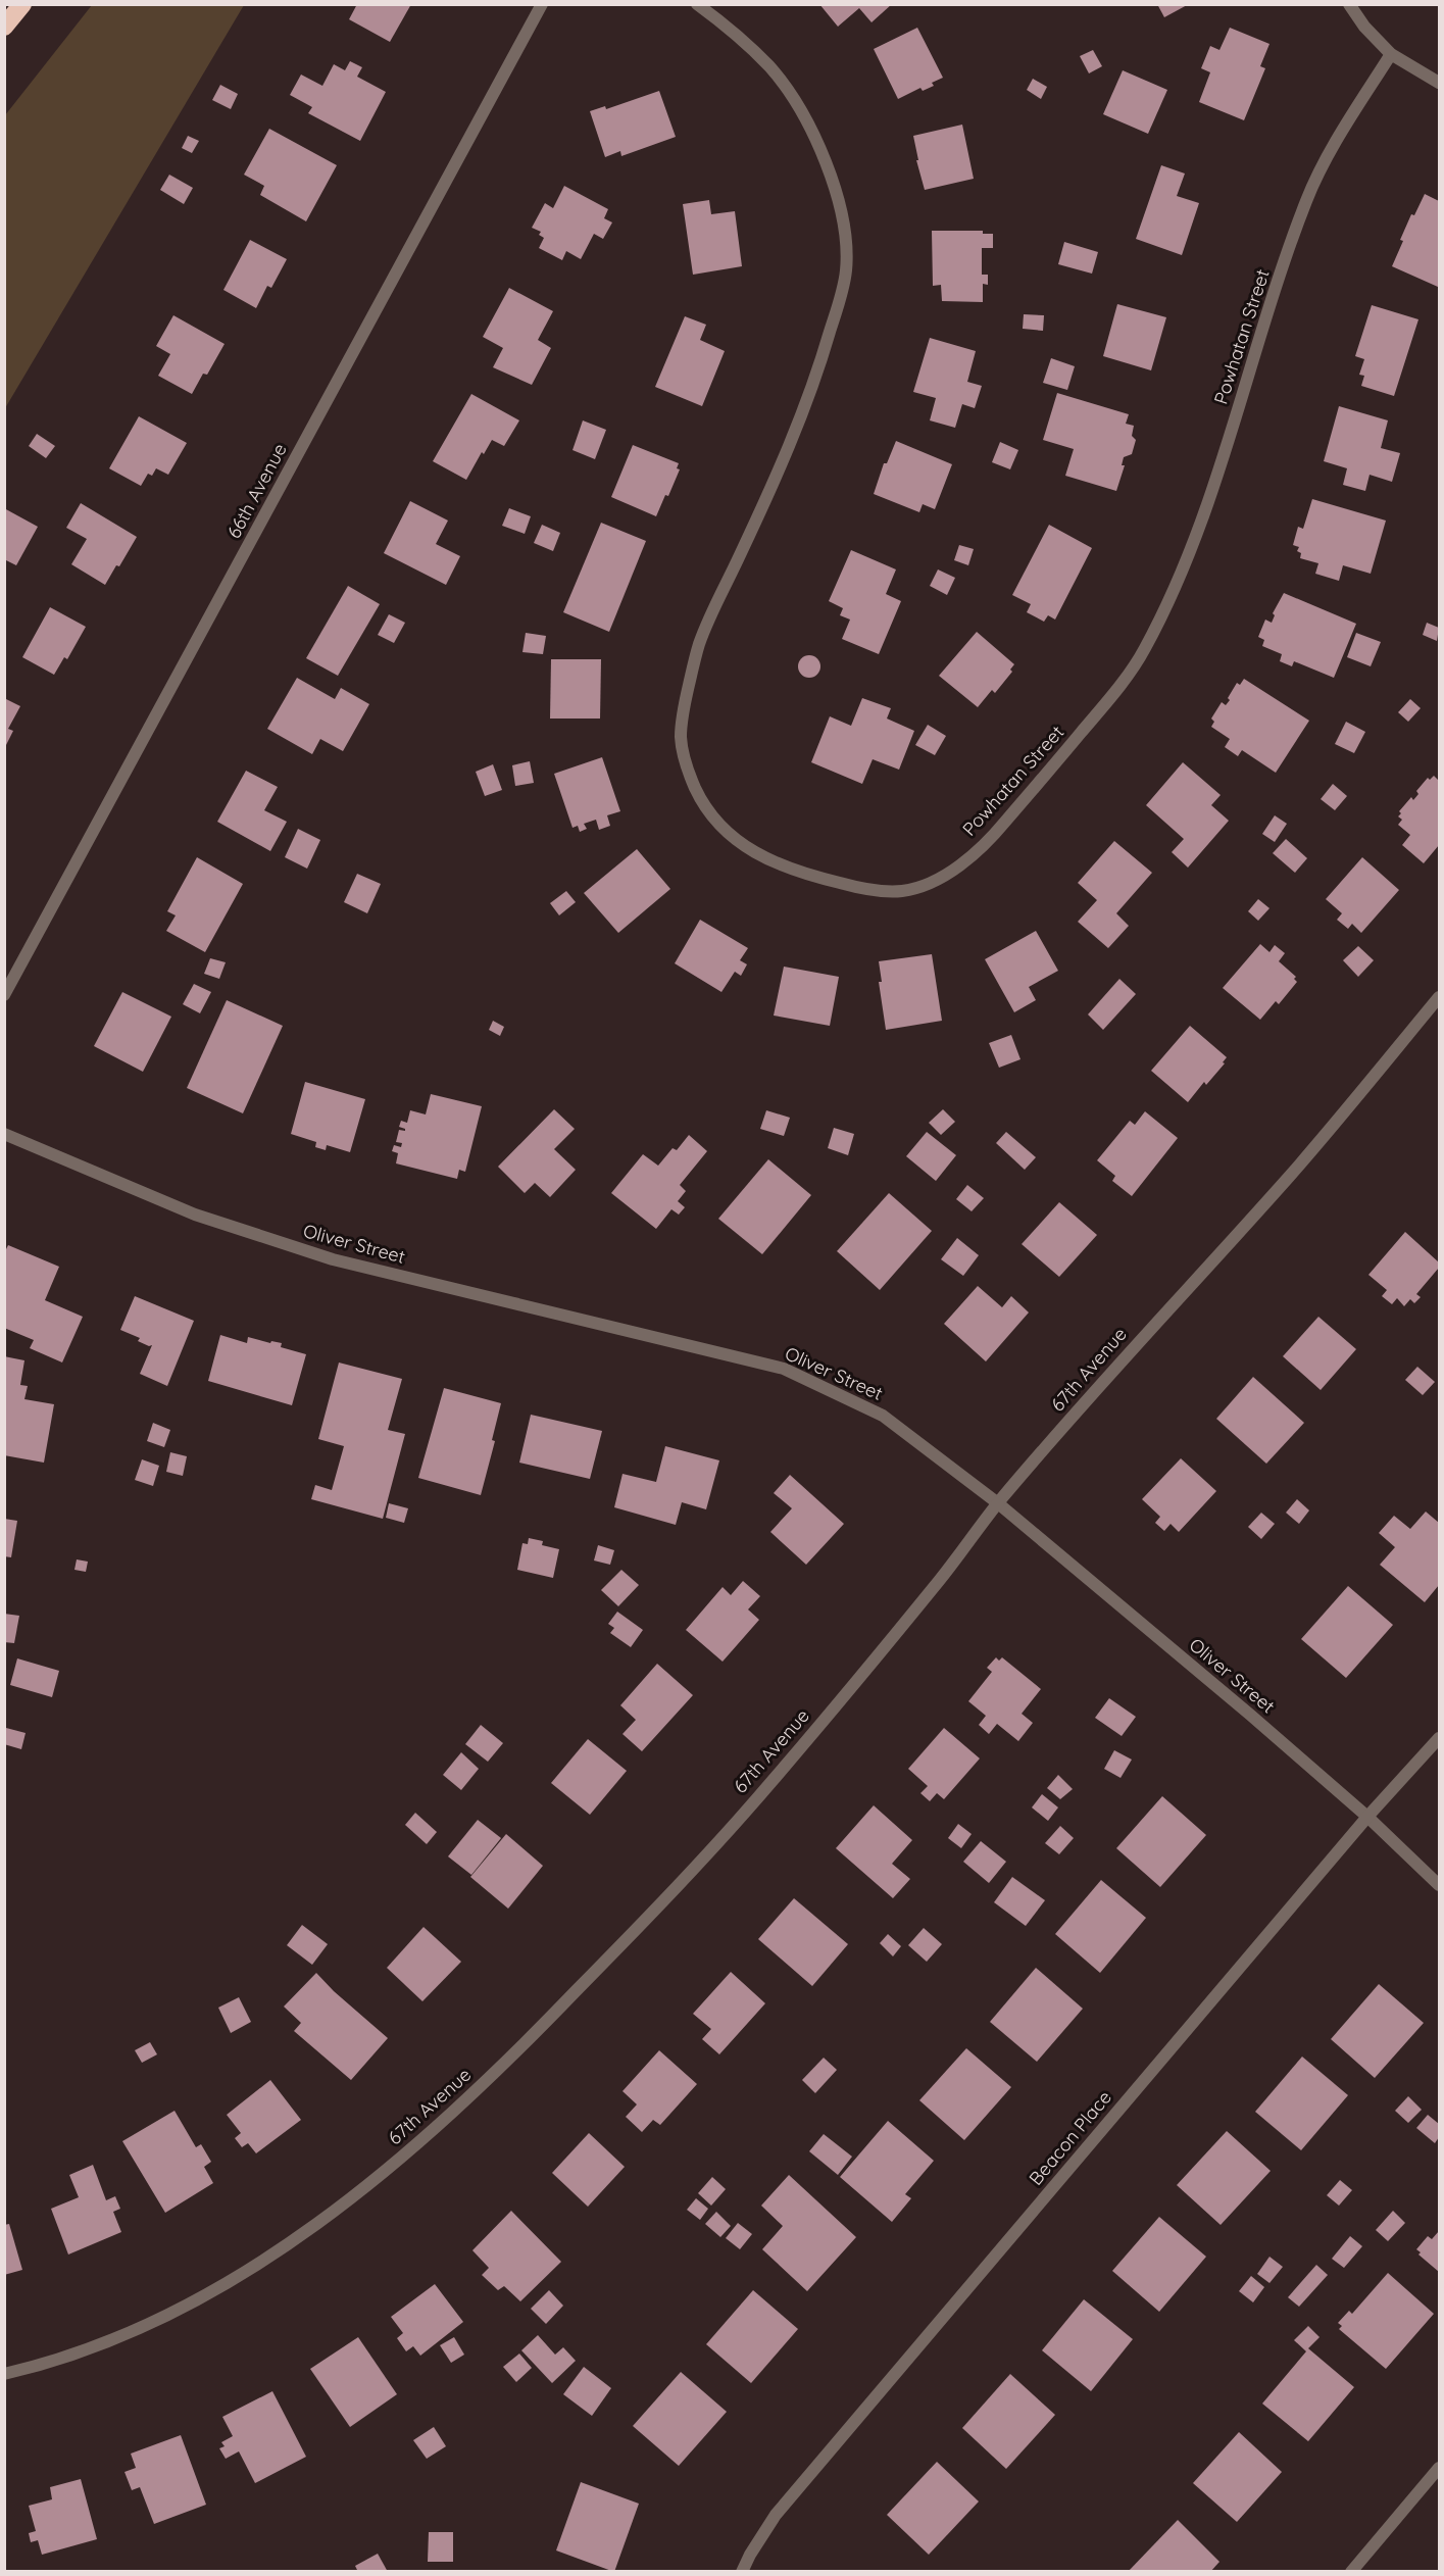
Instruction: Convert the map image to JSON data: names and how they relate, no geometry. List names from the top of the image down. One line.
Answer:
{"streets":{"street":["Powhatan Street","66th Avenue","Oliver Street","67th Avenue","Beacon Place"]},"crossings":[["Oliver Street","67th Avenue"],["Oliver Street","Beacon Place"]]}
